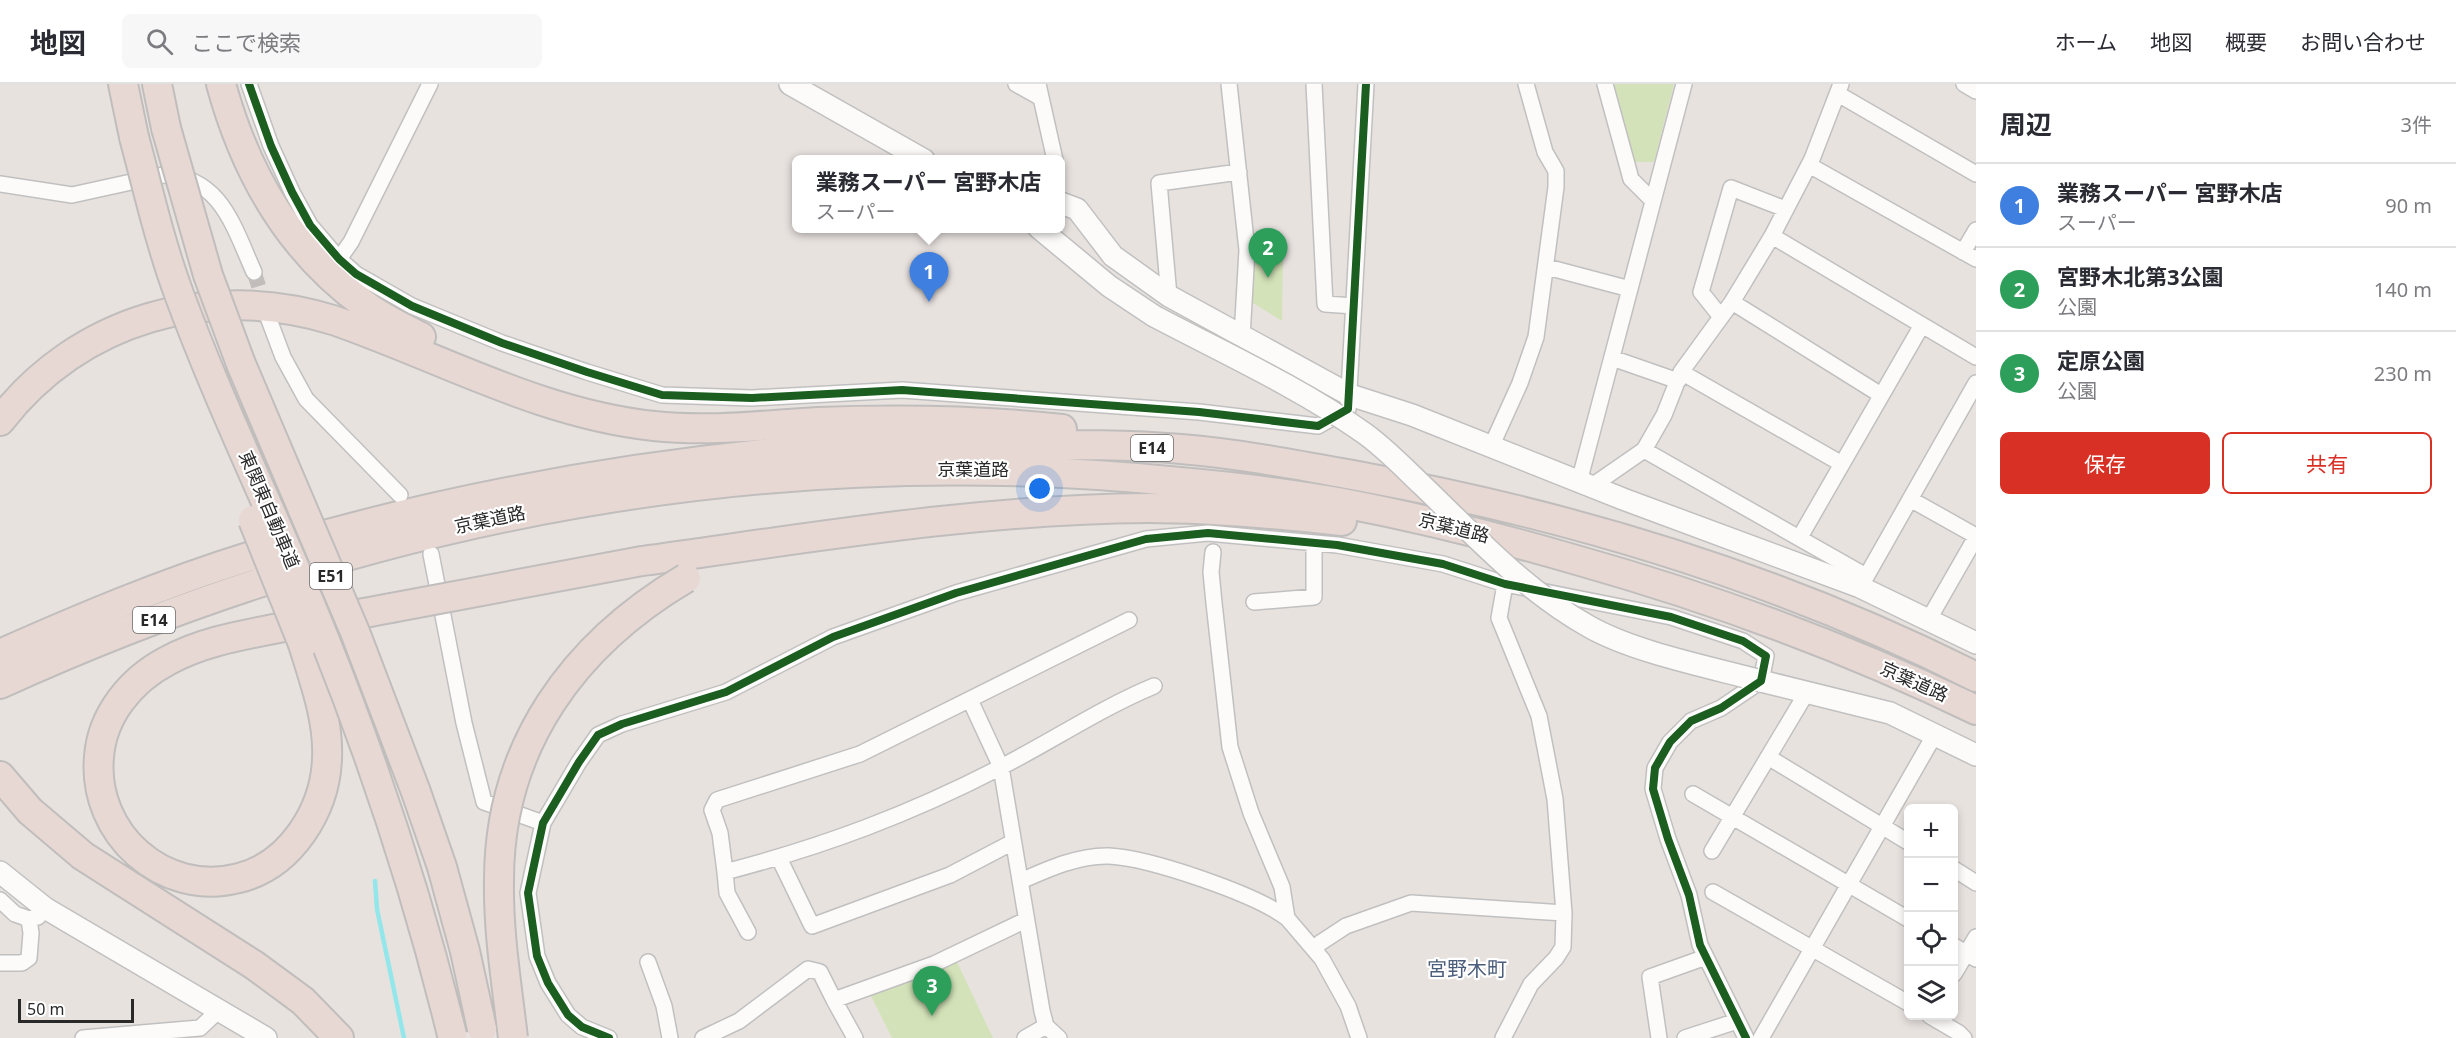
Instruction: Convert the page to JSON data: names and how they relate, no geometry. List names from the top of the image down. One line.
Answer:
{"streets":{"highway":["E14","京葉道路","東関東自動車道","E51"]},"districts":["宮野木町"],"scale_bar":"50 m","page":{"header":"地図","search":"ここで検索","nav":["ホーム","地図","概要","お問い合わせ"],"heading":["周辺","3件"],"popup":["業務スーパー 宮野木店","スーパー"],"list":[{"mark":"1","name":"業務スーパー 宮野木店","note":"スーパー","value":"90 m"},{"mark":"2","name":"宮野木北第3公園","note":"公園","value":"140 m"},{"mark":"3","name":"定原公園","note":"公園","value":"230 m"}],"pins":["2","1","3"],"buttons":["保存","共有"],"map_buttons":["+","−"],"scale":"50 m"}}
